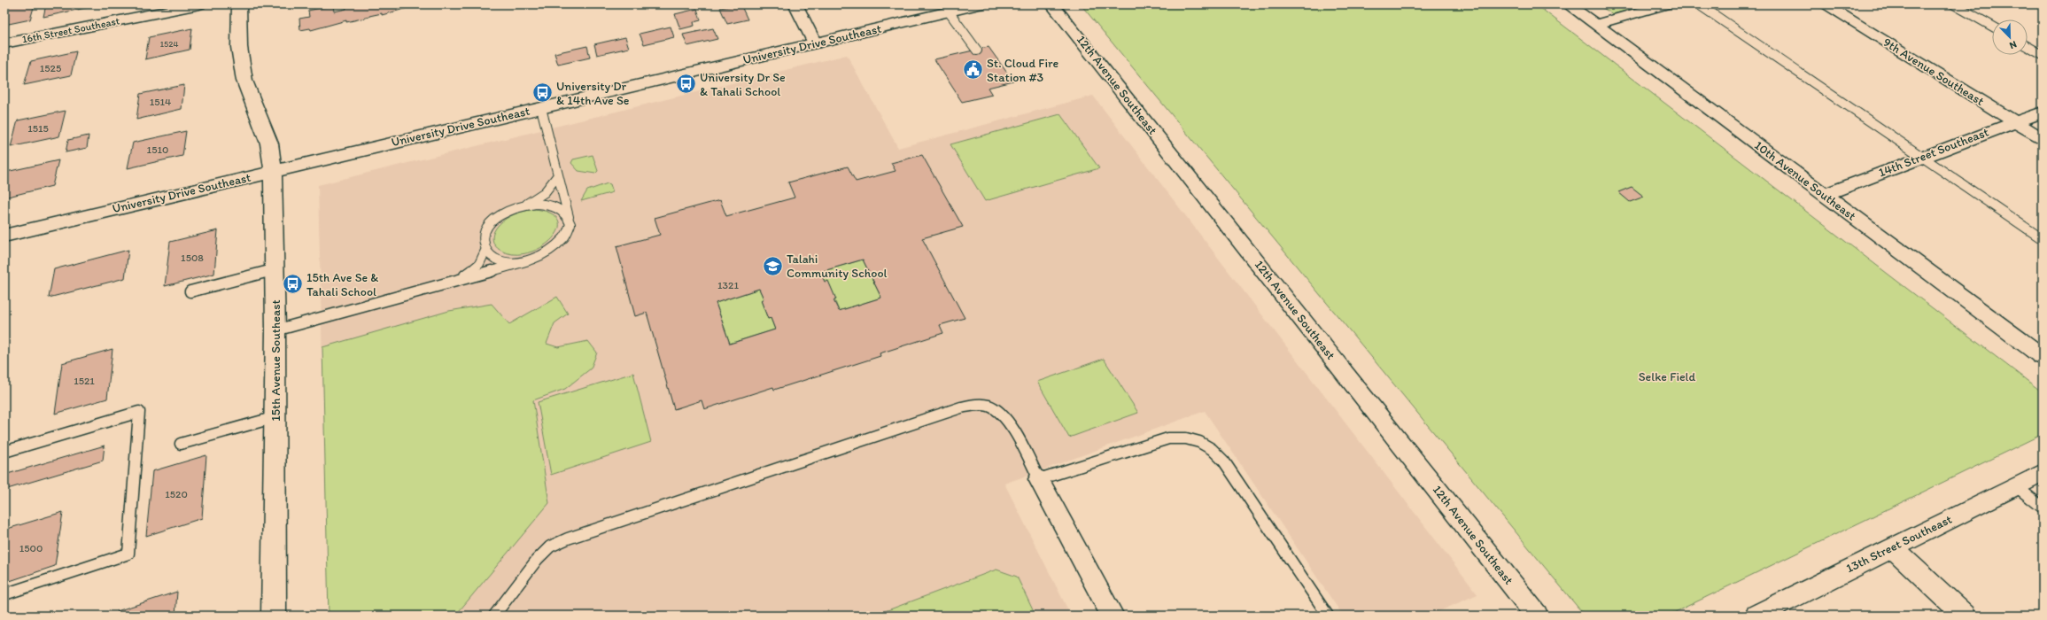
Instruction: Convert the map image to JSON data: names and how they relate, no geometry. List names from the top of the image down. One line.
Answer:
{"streets":{"street":["16th Street Southeast","University Drive Southeast","9th Avenue Southeast","12th Avenue Southeast","14th Street Southeast","10th Avenue Southeast","15th Avenue Southeast","13th Street Southeast"]},"crossings":[["University Drive Southeast","15th Avenue Southeast"],["9th Avenue Southeast","14th Street Southeast"],["14th Street Southeast","10th Avenue Southeast"]],"parks":["Selke Field"],"places":{"public building":["St. Cloud Fire Station #3"],"bus stop":["University Dr Se & Tahali School","University Dr & 14th Ave Se","15th Ave Se & Tahali School"],"school or university":["Talahi Community School"]},"house_numbers":["1524","1525","1514","1515","1510","1508","1321","1521","1520","1500"],"north":"bottom right"}
